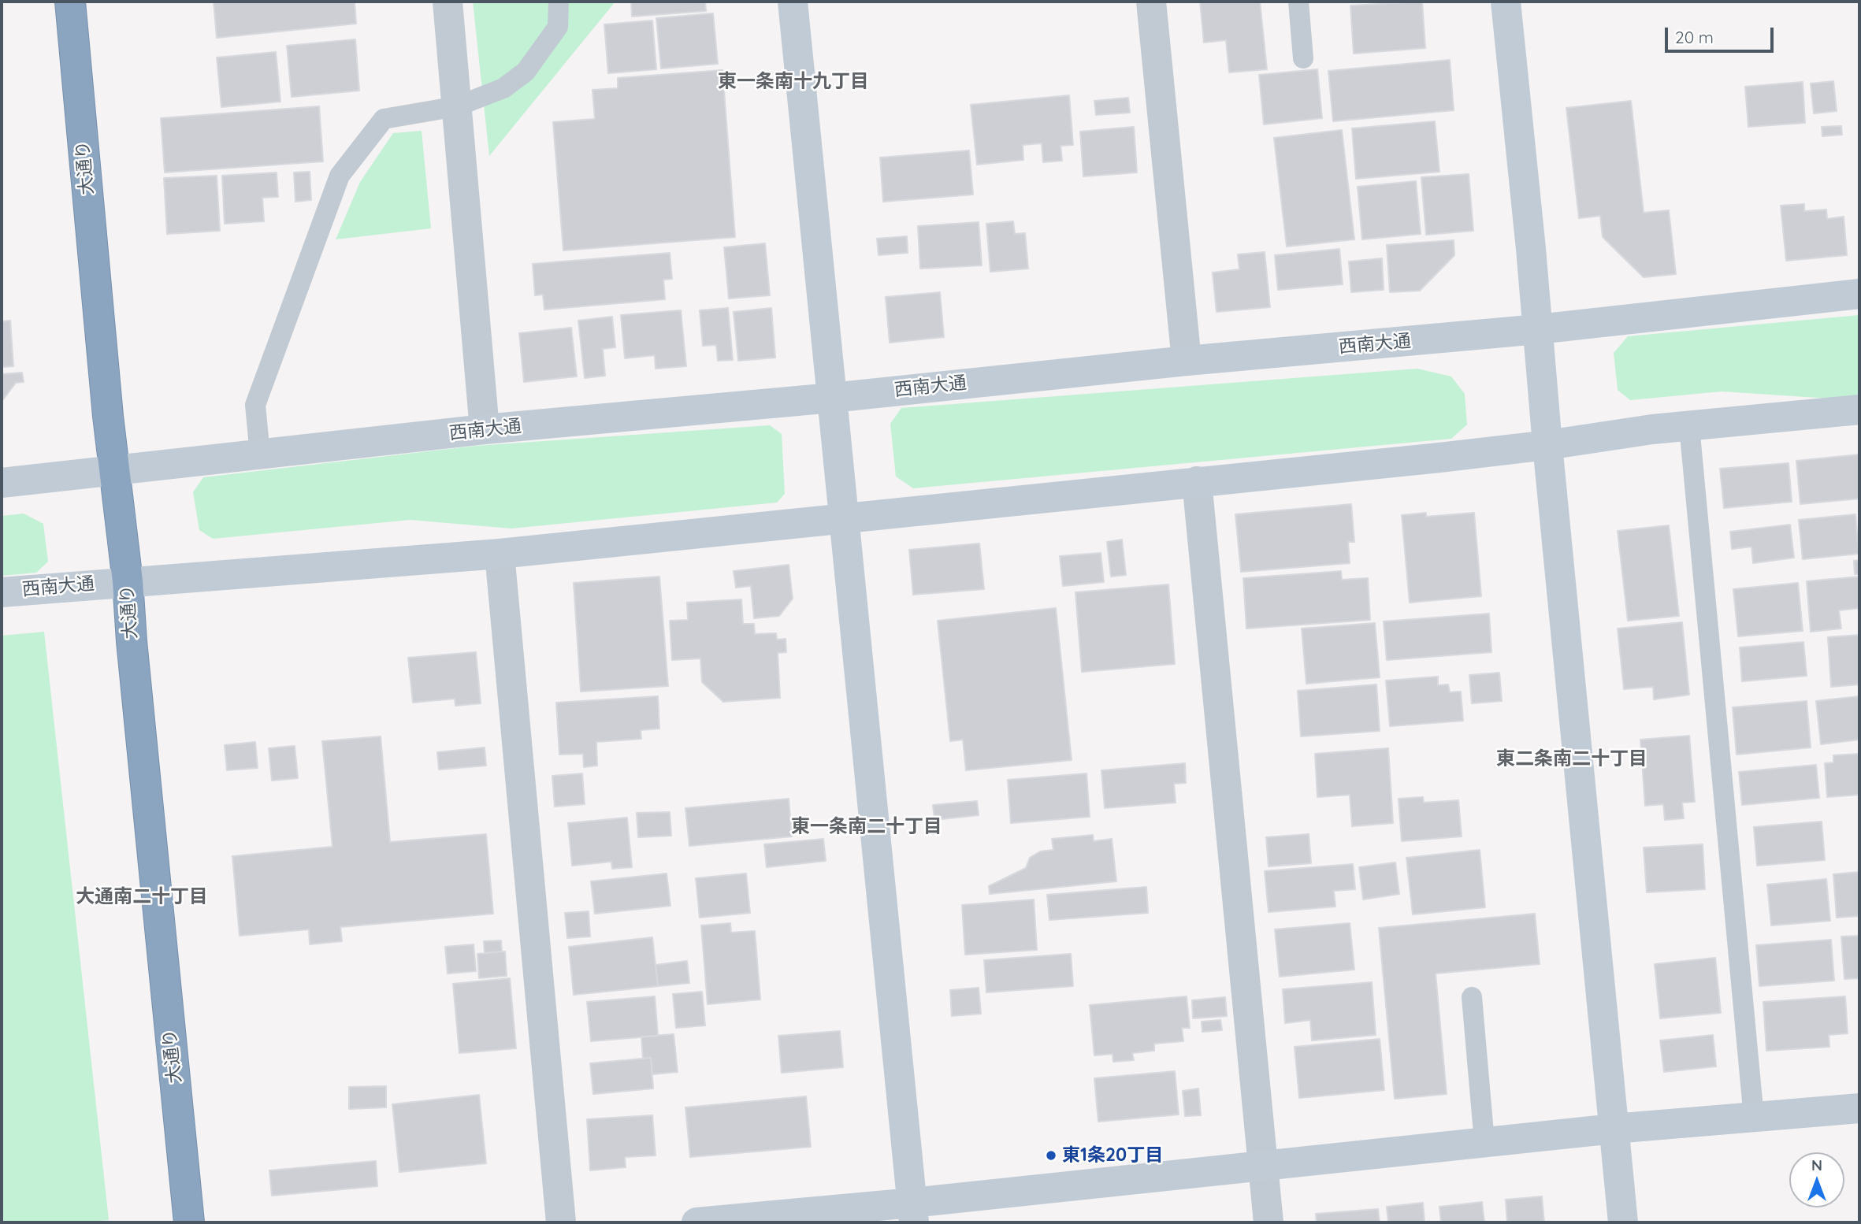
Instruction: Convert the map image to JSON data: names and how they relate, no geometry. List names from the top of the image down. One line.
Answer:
{"streets":{"highway":["大通り"],"street":["西南大通"]},"crossings":[["大通り","西南大通"]],"districts":["東一条南十九丁目","東二条南二十丁目","東一条南二十丁目","大通南二十丁目"],"places":["東1条20丁目"],"scale_bar":"20 m","north":"top"}
